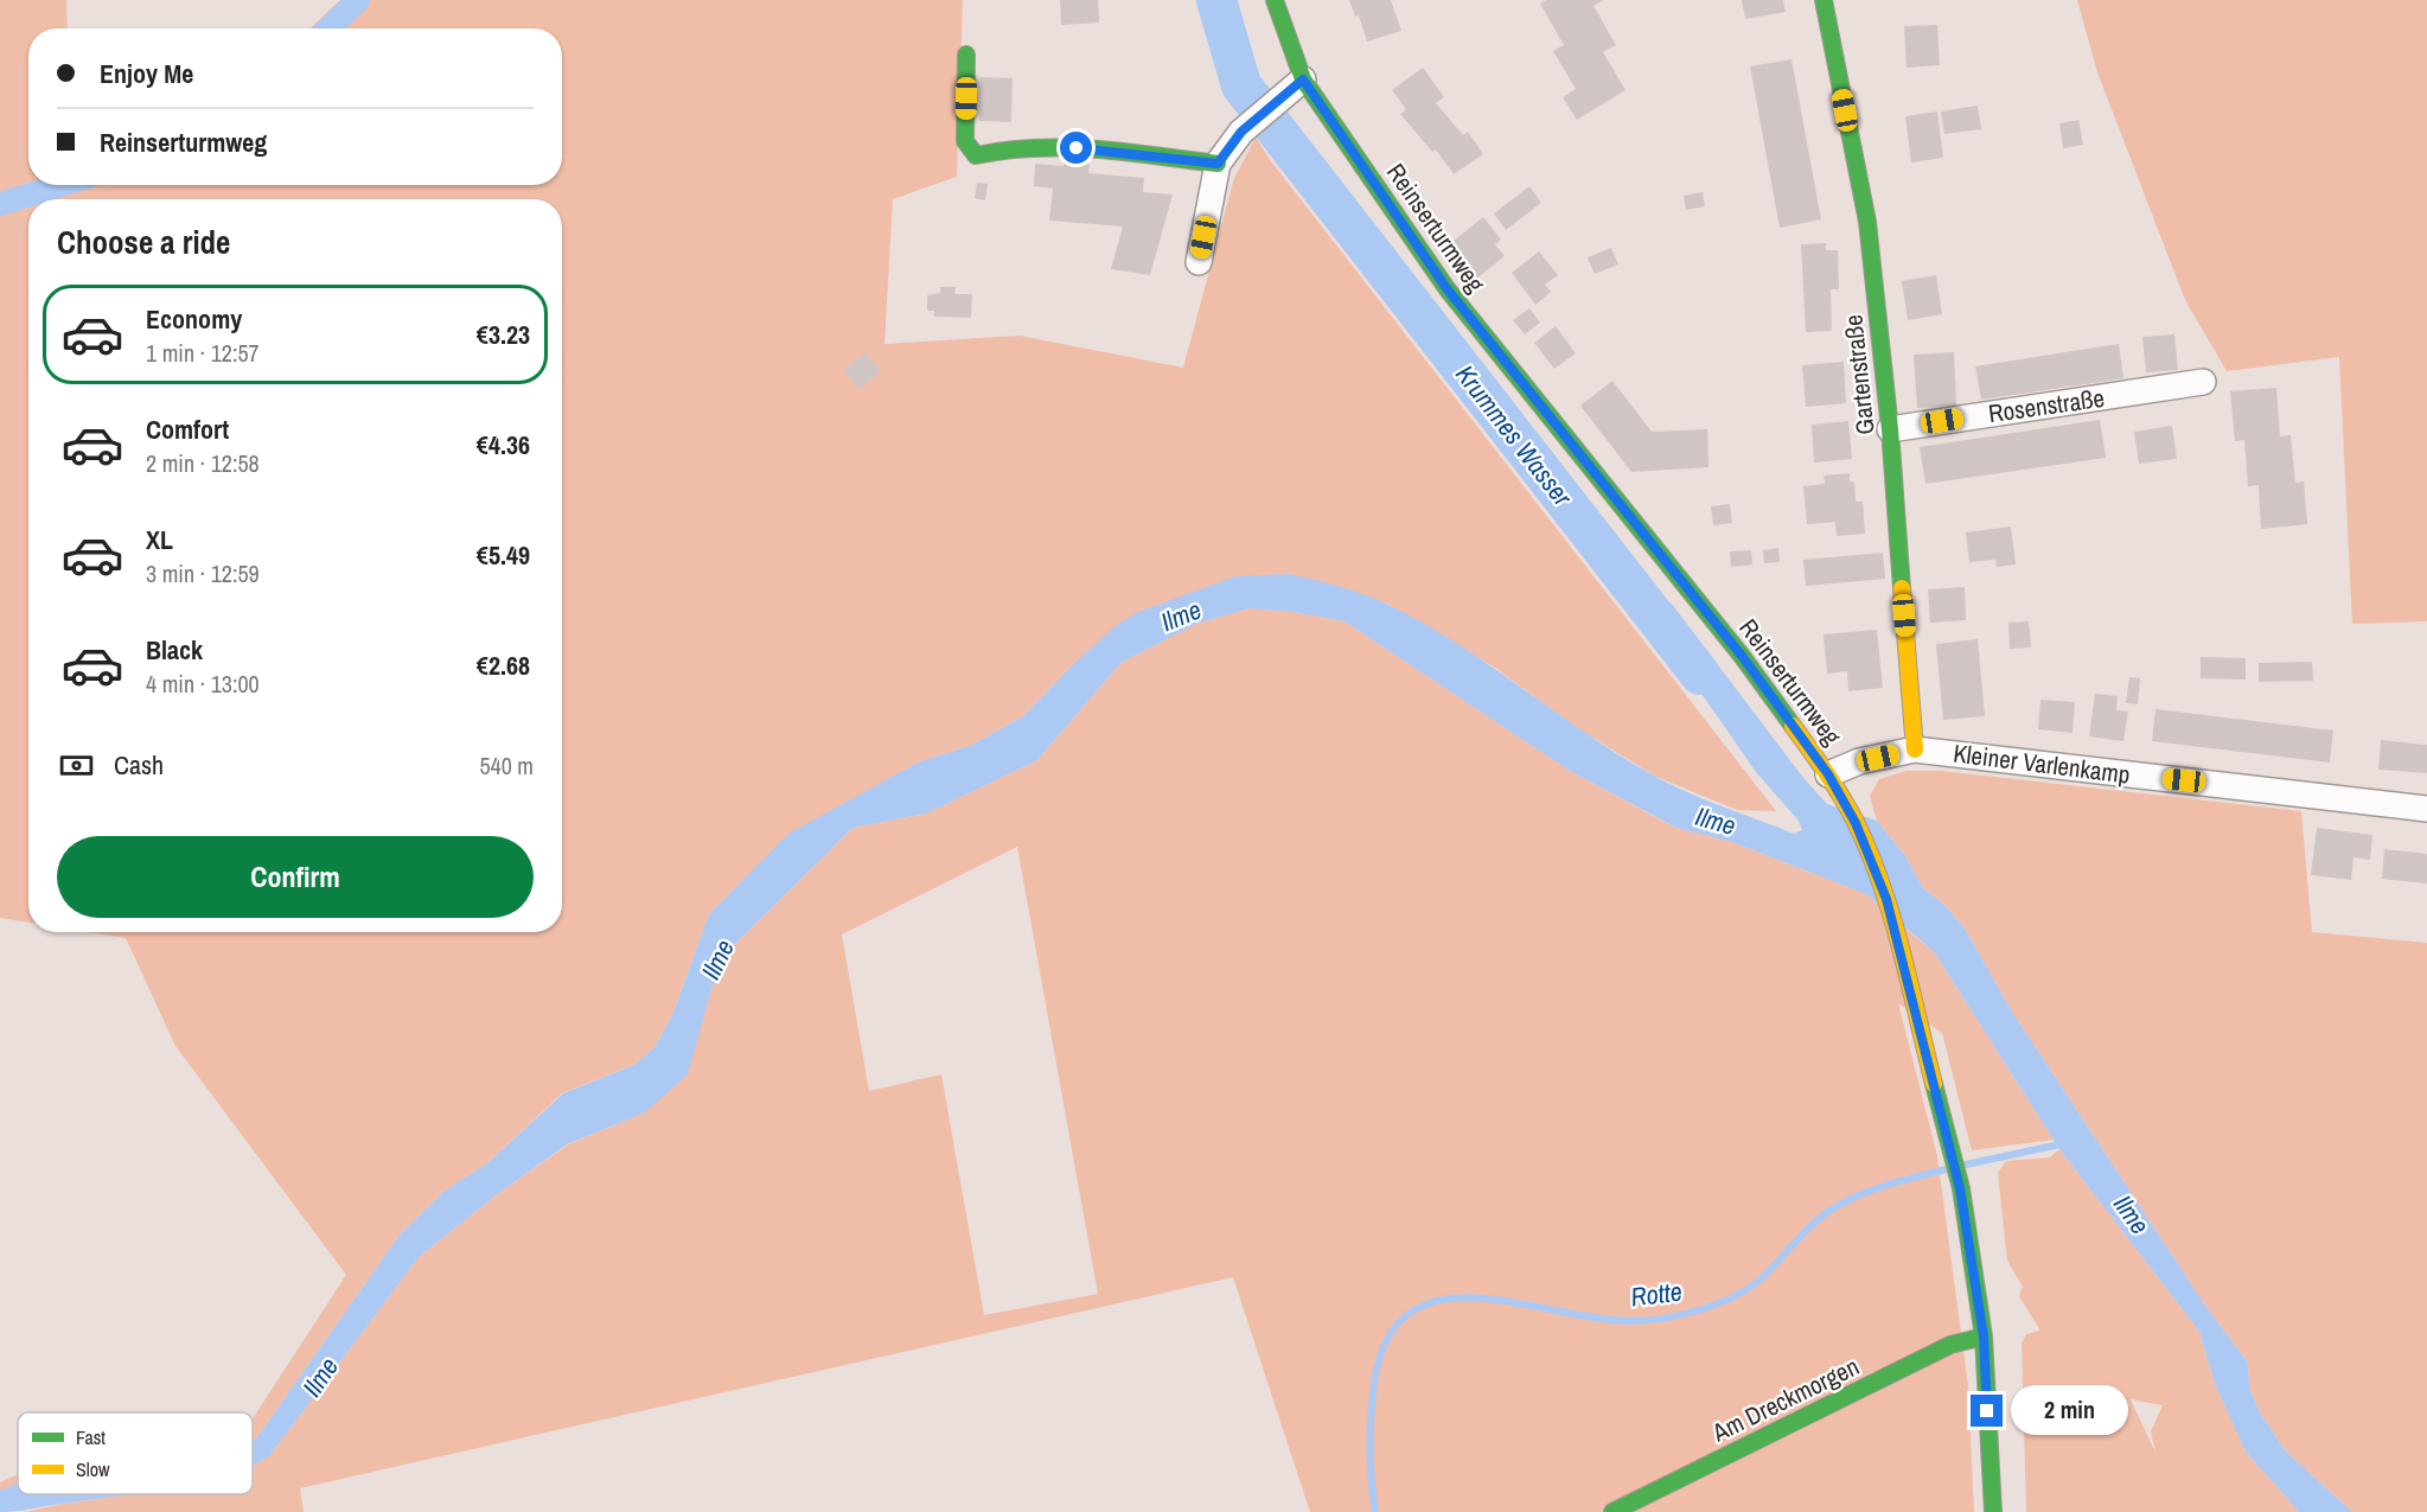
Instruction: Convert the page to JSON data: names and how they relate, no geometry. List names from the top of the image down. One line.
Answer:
{"streets":{"main road":["Reinserturmweg","Gartenstraße","Am Dreckmorgen"],"street":["Rosenstraße","Kleiner Varlenkamp"]},"crossings":[["Reinserturmweg","Kleiner Varlenkamp"],["Reinserturmweg","Am Dreckmorgen"],["Gartenstraße","Rosenstraße"],["Gartenstraße","Kleiner Varlenkamp"]],"water":["Krummes Wasser","Ilme","Rotte"],"legend":["Fast","Slow"],"page":{"banner":["Enjoy Me","Reinserturmweg"],"heading":"Choose a ride","list":[{"name":"Economy","note":"1 min · 12:57","value":"€3.23"},{"name":"Comfort","note":"2 min · 12:58","value":"€4.36"},{"name":"XL","note":"3 min · 12:59","value":"€5.49"},{"name":"Black","note":"4 min · 13:00","value":"€2.68"}],"pay":["Cash","540 m"],"buttons":"Confirm","bubble":"2 min"}}
